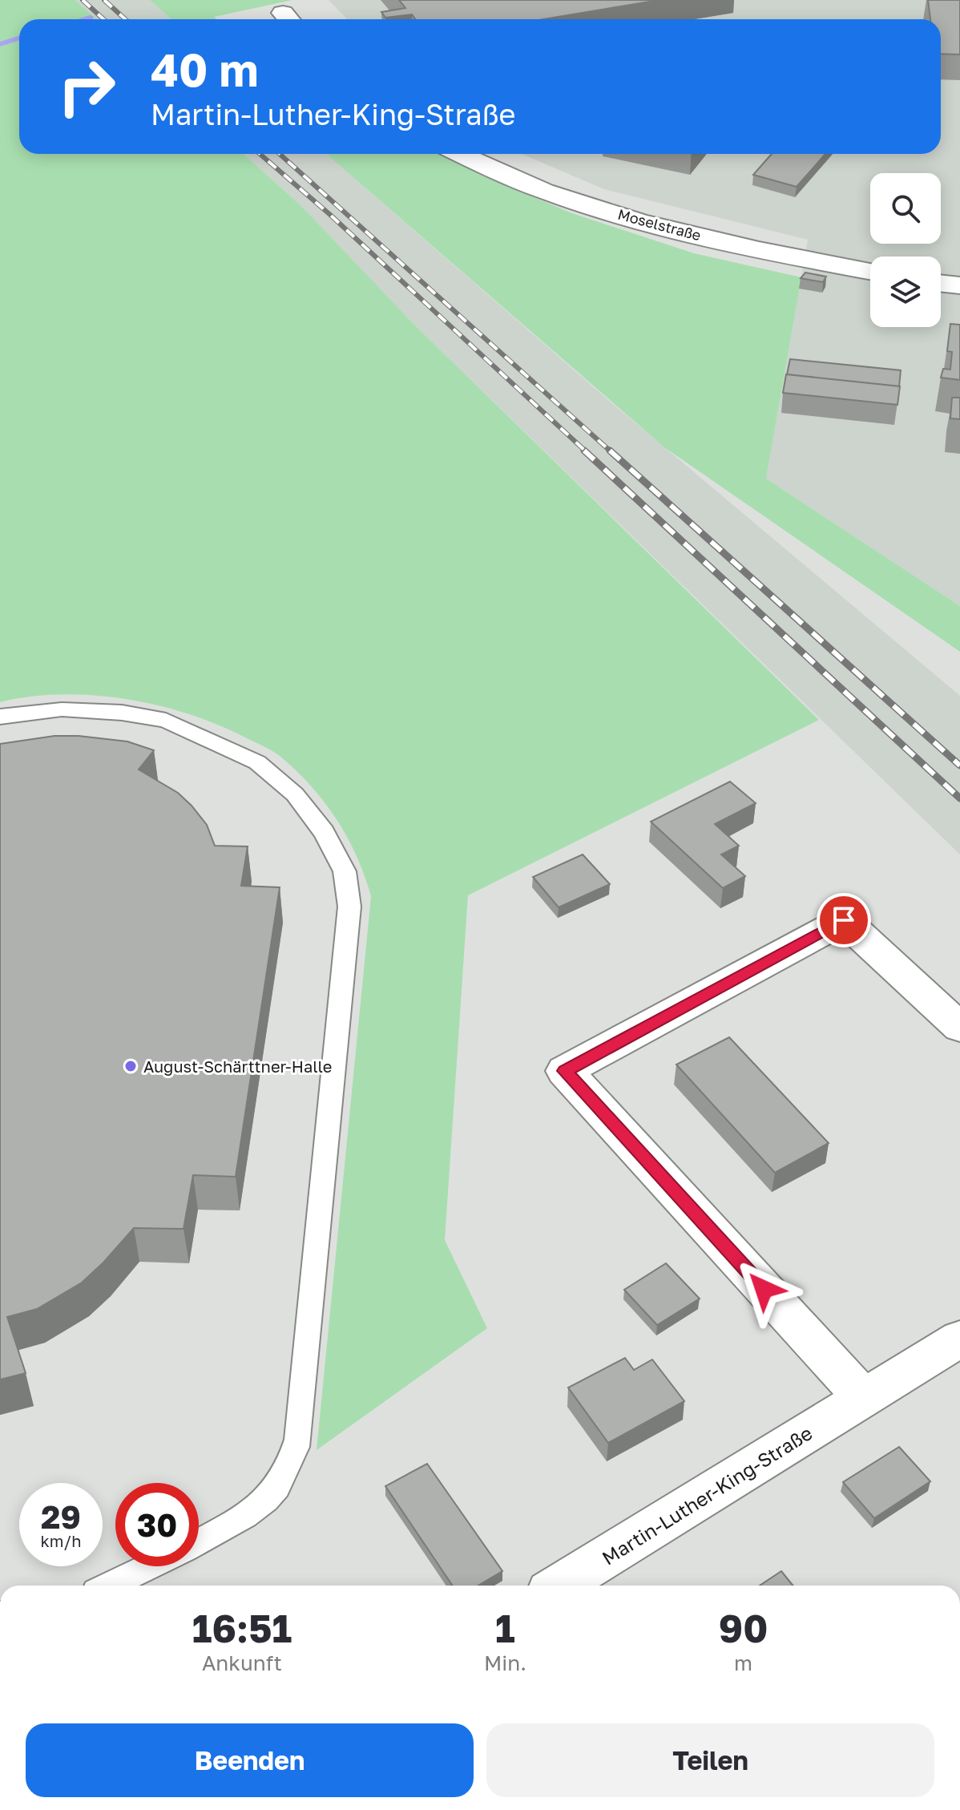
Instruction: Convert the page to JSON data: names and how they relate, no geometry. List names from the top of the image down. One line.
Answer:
{"streets":{"street":["Moselstraße","Martin-Luther-King-Straße"]},"places":["August-Schärttner-Halle"],"page":{"turn":["40 m","Martin-Luther-King-Straße"],"speed":"29 km/h","limit":"30","eta":["16:51","Ankunft","1","Min.","90","m"],"buttons":["Beenden","Teilen"]}}
